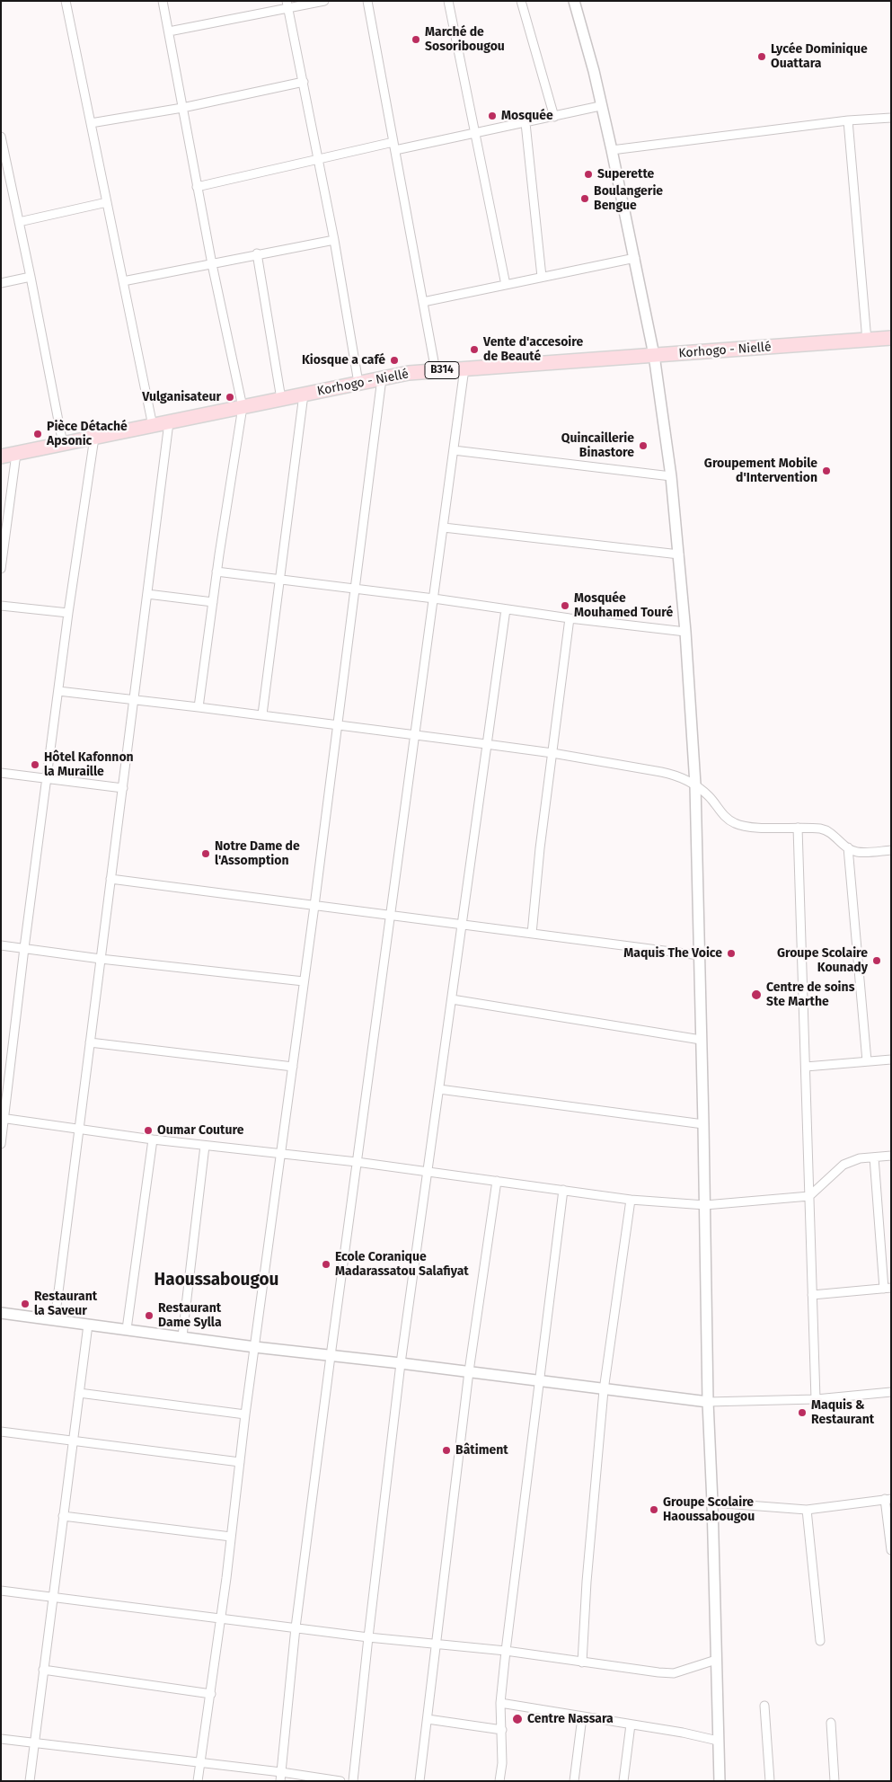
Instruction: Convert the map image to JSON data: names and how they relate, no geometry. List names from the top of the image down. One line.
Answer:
{"streets":{"main road":["Korhogo - Niellé","B314"]},"districts":["Haoussabougou"],"places":["Marché de Sosoribougou","Lycée Dominique Ouattara","Mosquée","Superette","Boulangerie Bengue","Vente d'accesoire de Beauté","Kiosque a café","Vulganisateur","Pièce Détaché Apsonic","Quincaillerie Binastore","Groupement Mobile d'Intervention","Mosquée Mouhamed Touré","Hôtel Kafonnon la Muraille","Notre Dame de l'Assomption","Maquis The Voice","Groupe Scolaire Kounady","Centre de soins Ste Marthe","Oumar Couture","Ecole Coranique Madarassatou Salafiyat","Restaurant la Saveur","Restaurant Dame Sylla","Maquis & Restaurant","Bâtiment","Groupe Scolaire Haoussabougou","Centre Nassara"]}
